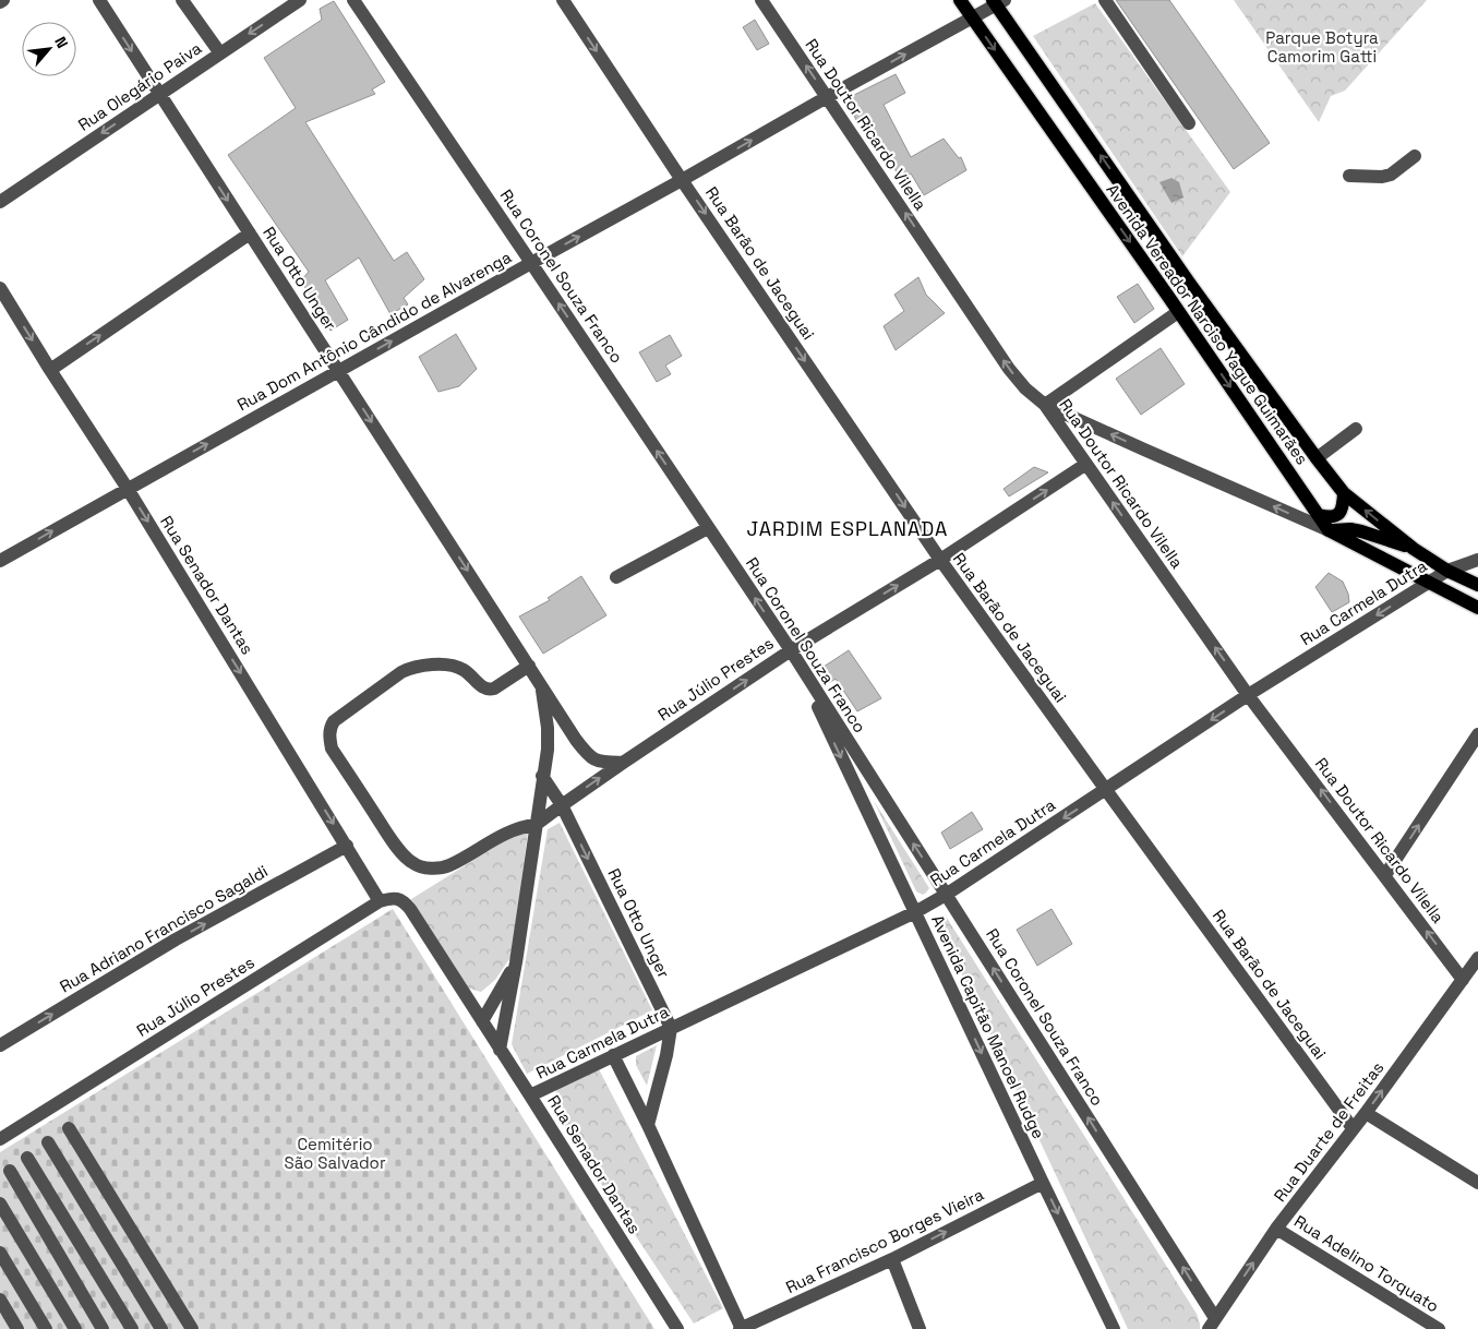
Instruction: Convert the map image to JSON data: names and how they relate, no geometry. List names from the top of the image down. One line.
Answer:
{"streets":{"main road":["Avenida Vereador Narciso Yague Guimarães"],"street":["Rua Olegário Paiva","Rua Doutor Ricardo Vilella","Rua Barão de Jaceguai","Rua Coronel Souza Franco","Rua Otto Unger","Rua Dom Antônio Cândido de Alvarenga","Rua Senador Dantas","Rua Carmela Dutra","Rua Júlio Prestes","Rua Adriano Francisco Sagaldi","Avenida Capitão Manoel Rudge","Rua Duarte de Freitas","Rua Francisco Borges Vieira","Rua Adelino Torquato"]},"crossings":[["Rua Olegário Paiva","Rua Otto Unger"],["Rua Doutor Ricardo Vilella","Rua Dom Antônio Cândido de Alvarenga"],["Rua Doutor Ricardo Vilella","Rua Carmela Dutra"],["Rua Doutor Ricardo Vilella","Rua Júlio Prestes"],["Rua Doutor Ricardo Vilella","Rua Duarte de Freitas"],["Rua Barão de Jaceguai","Rua Dom Antônio Cândido de Alvarenga"],["Rua Barão de Jaceguai","Rua Carmela Dutra"],["Rua Barão de Jaceguai","Rua Júlio Prestes"],["Rua Barão de Jaceguai","Rua Duarte de Freitas"],["Rua Coronel Souza Franco","Rua Dom Antônio Cândido de Alvarenga"],["Rua Coronel Souza Franco","Rua Carmela Dutra"],["Rua Coronel Souza Franco","Rua Júlio Prestes"],["Rua Coronel Souza Franco","Avenida Capitão Manoel Rudge"],["Rua Coronel Souza Franco","Rua Duarte de Freitas"],["Rua Otto Unger","Rua Dom Antônio Cândido de Alvarenga"],["Rua Otto Unger","Rua Senador Dantas"],["Rua Otto Unger","Rua Carmela Dutra"],["Rua Otto Unger","Rua Júlio Prestes"],["Avenida Vereador Narciso Yague Guimarães","Rua Dom Antônio Cândido de Alvarenga"],["Avenida Vereador Narciso Yague Guimarães","Rua Carmela Dutra"],["Rua Dom Antônio Cândido de Alvarenga","Rua Senador Dantas"],["Rua Senador Dantas","Rua Carmela Dutra"],["Rua Senador Dantas","Rua Júlio Prestes"],["Rua Senador Dantas","Rua Adriano Francisco Sagaldi"],["Rua Carmela Dutra","Avenida Capitão Manoel Rudge"],["Rua Júlio Prestes","Avenida Capitão Manoel Rudge"],["Avenida Capitão Manoel Rudge","Rua Francisco Borges Vieira"],["Rua Duarte de Freitas","Rua Adelino Torquato"]],"one_way":["Rua Olegário Paiva","Rua Doutor Ricardo Vilella","Rua Barão de Jaceguai","Rua Coronel Souza Franco","Rua Otto Unger","Rua Dom Antônio Cândido de Alvarenga","Rua Senador Dantas","Rua Carmela Dutra","Rua Júlio Prestes","Rua Adriano Francisco Sagaldi","Avenida Capitão Manoel Rudge","Rua Duarte de Freitas","Rua Francisco Borges Vieira"],"districts":["JARDIM ESPLANADA"],"parks":["Parque Botyra Camorim Gatti","Cemitério São Salvador"],"north":"top right"}
